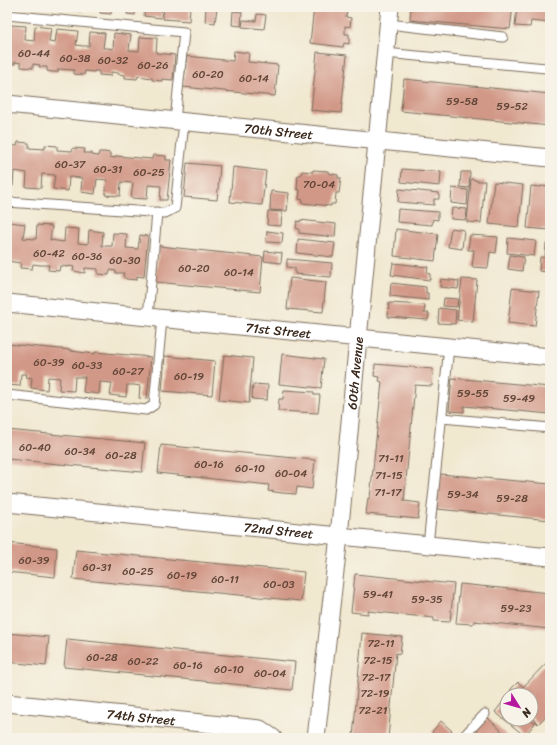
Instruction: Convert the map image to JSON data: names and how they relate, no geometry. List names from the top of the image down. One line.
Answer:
{"streets":{"street":["70th Street","71st Street","60th Avenue","72nd Street","74th Street"]},"crossings":[["70th Street","60th Avenue"],["71st Street","60th Avenue"],["60th Avenue","72nd Street"]],"house_numbers":["60-44","60-38","60-32","60-26","60-20","60-14","59-58","59-52","60-37","60-31","60-25","70-04","60-42","60-36","60-30","60-20","60-14","60-39","60-33","60-27","60-19","59-55","59-49","60-40","60-34","60-28","71-11","60-16","60-10","60-04","71-15","71-17","59-34","59-28","60-39","60-31","60-25","60-19","60-11","60-03","59-41","59-35","59-23","72-11","60-28","72-15","60-22","60-16","60-10","60-04","72-17","72-19","72-21"],"north":"bottom right"}
